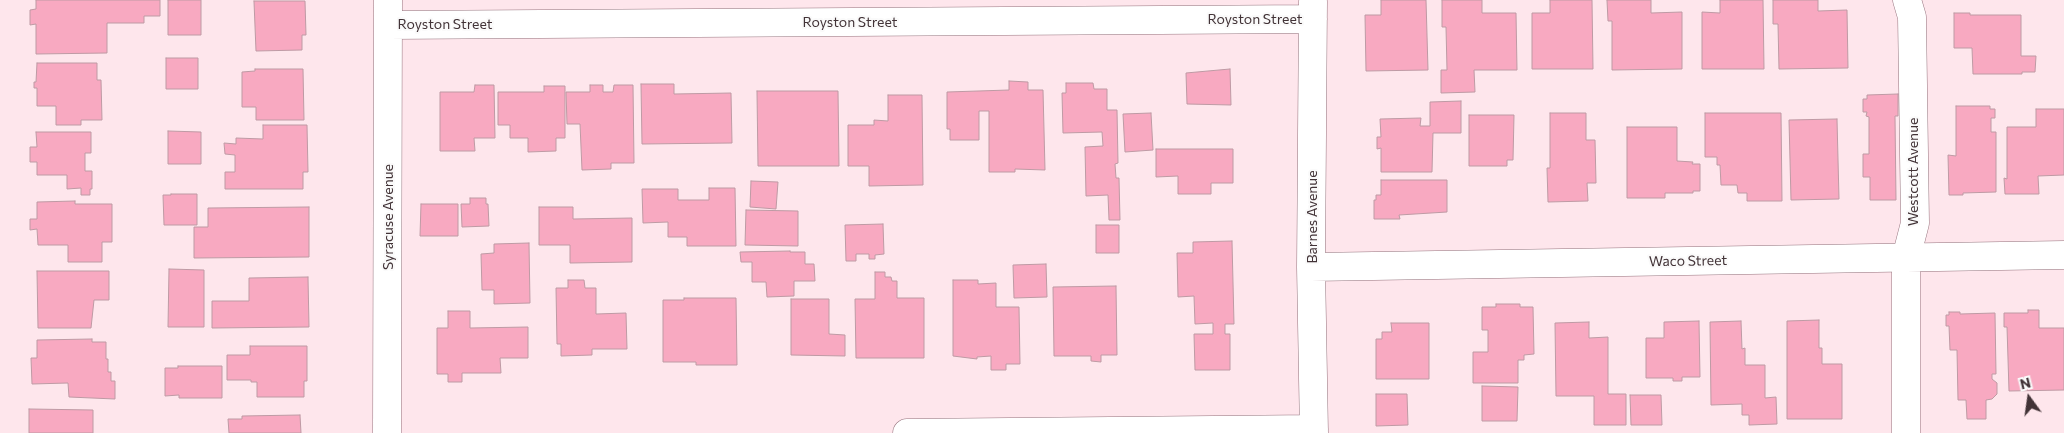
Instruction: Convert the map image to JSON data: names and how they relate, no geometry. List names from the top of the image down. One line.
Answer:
{"streets":{"street":["Royston Street","Westcott Avenue","Syracuse Avenue","Barnes Avenue","Waco Street"]},"crossings":[["Royston Street","Syracuse Avenue"],["Royston Street","Barnes Avenue"],["Westcott Avenue","Waco Street"],["Barnes Avenue","Waco Street"]],"north":"top"}
